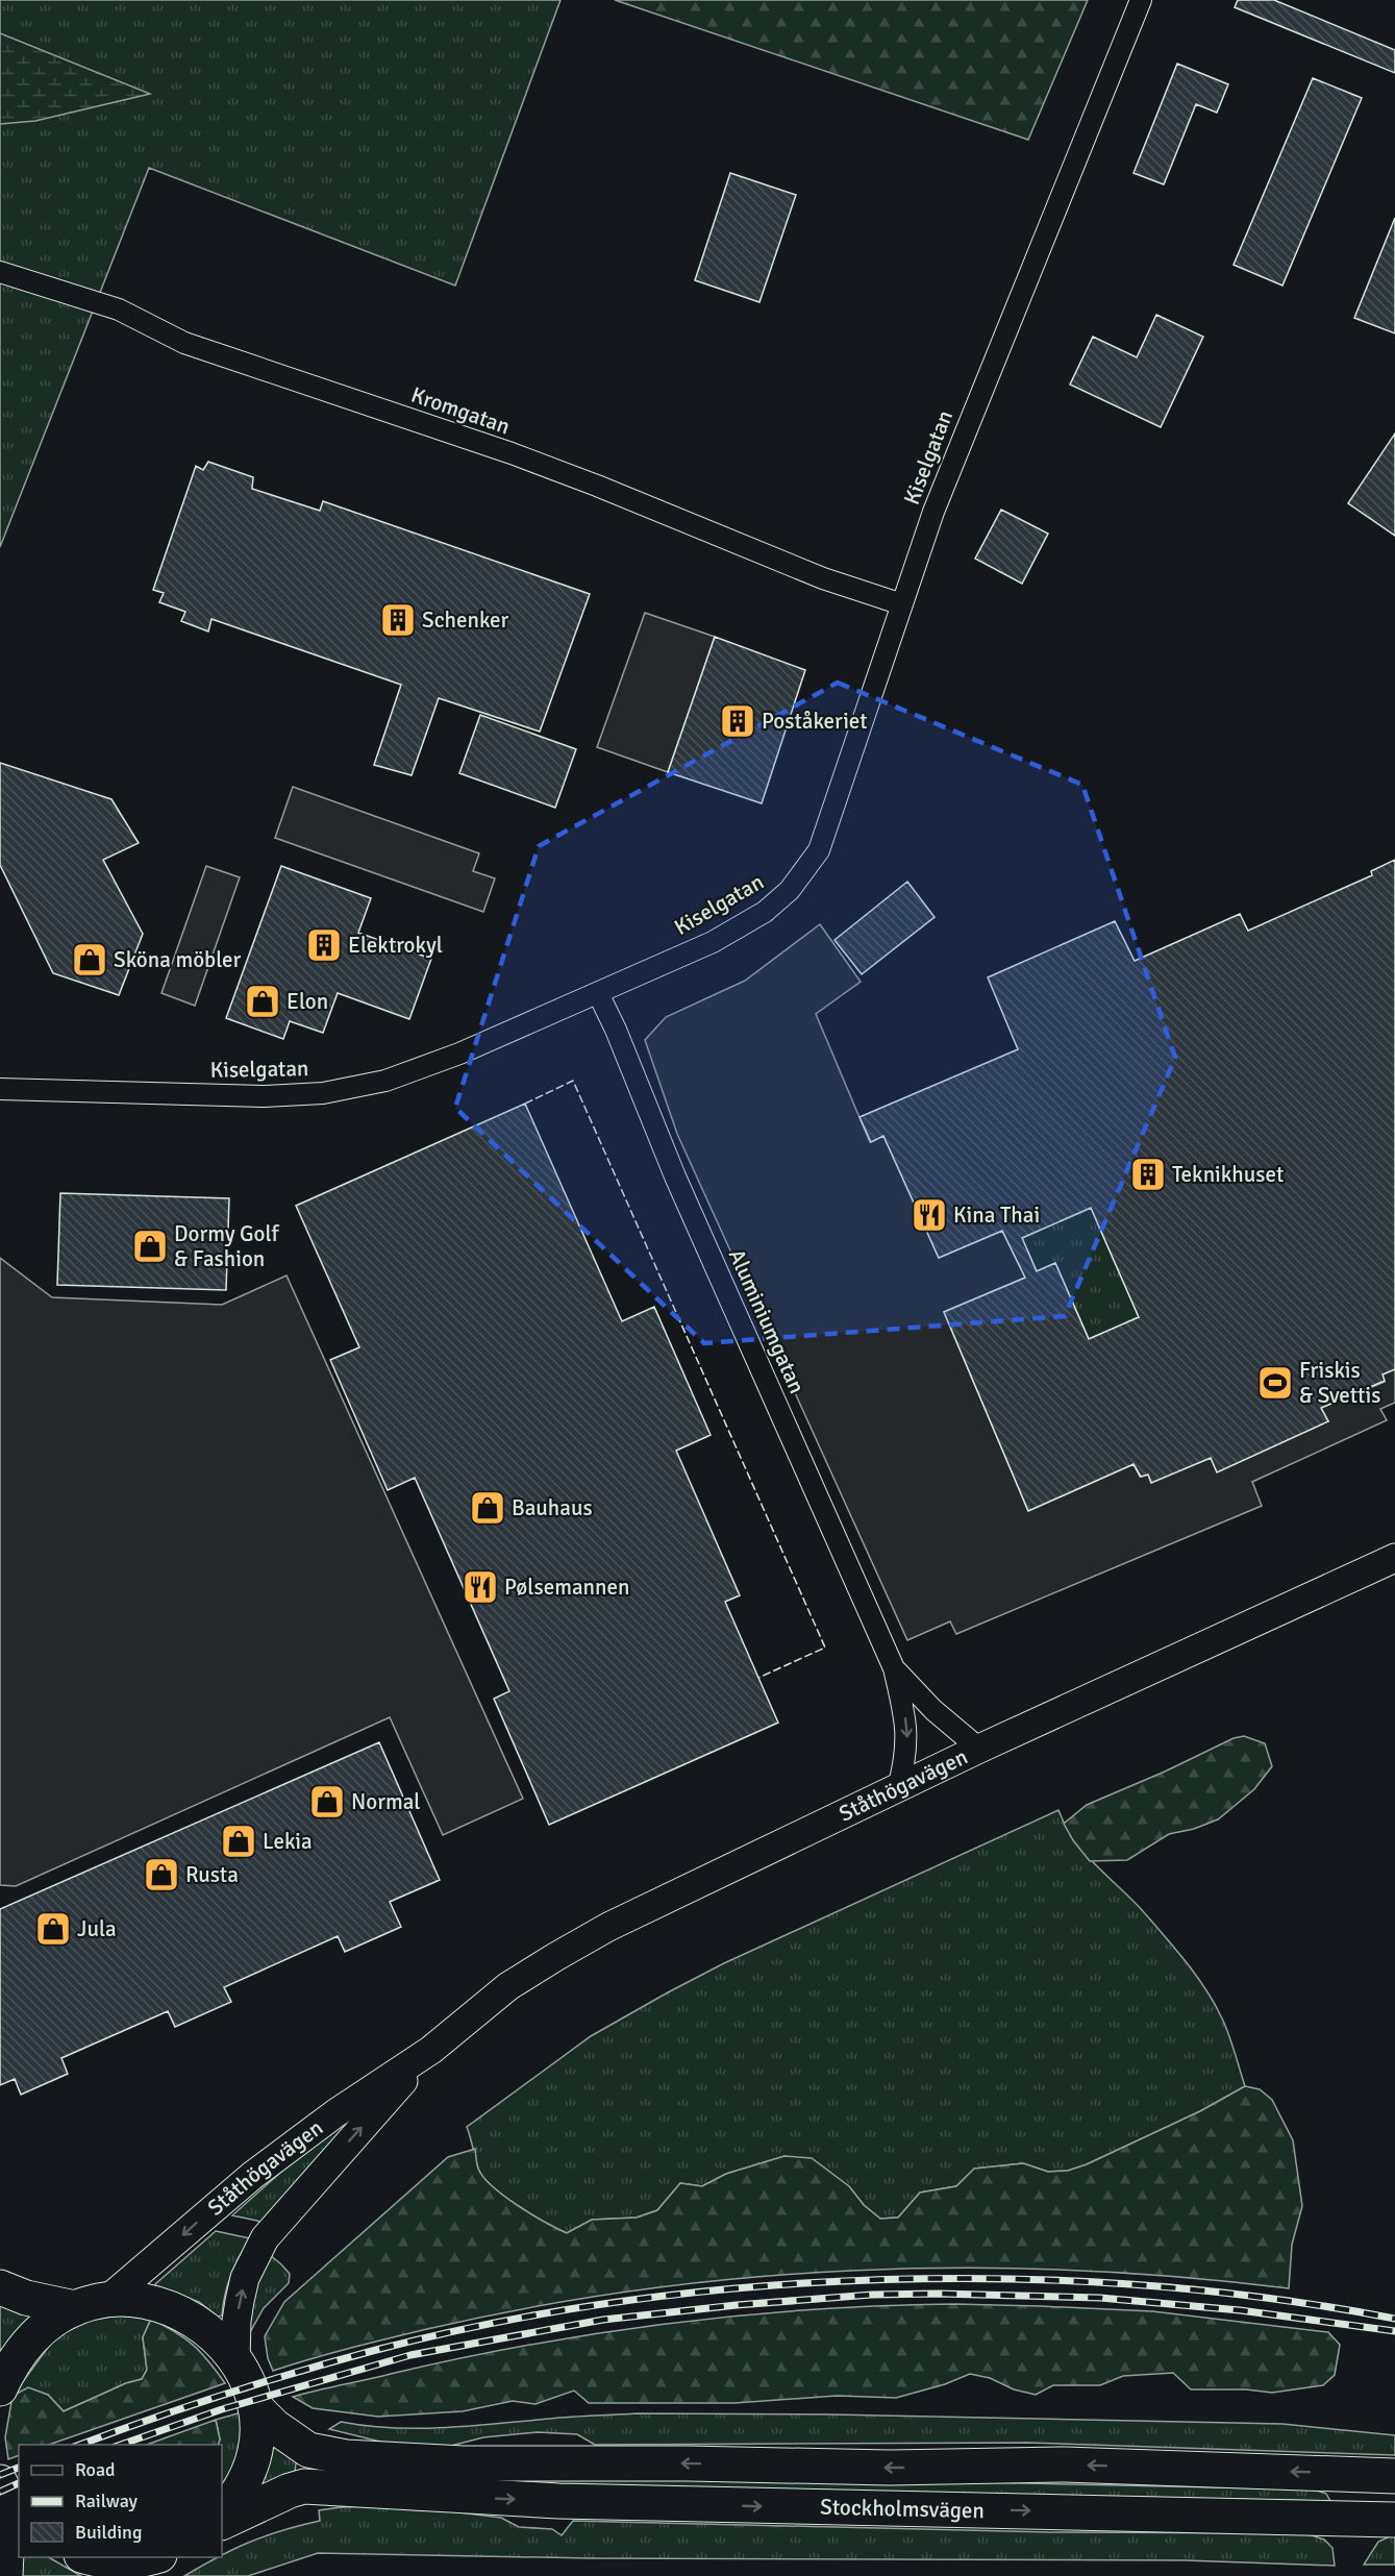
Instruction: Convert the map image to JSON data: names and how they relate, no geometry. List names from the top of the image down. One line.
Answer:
{"streets":{"highway":["Stockholmsvägen"],"main road":["Ståthögavägen"],"street":["Kromgatan","Kiselgatan","Aluminiumgatan"]},"crossings":[["Kromgatan","Kiselgatan"],["Kiselgatan","Aluminiumgatan"],["Aluminiumgatan","Ståthögavägen"]],"places":{"building":["Schenker","Poståkeriet","Elektrokyl","Teknikhuset"],"shop":["Sköna möbler","Elon","Dormy Golf & Fashion","Bauhaus","Normal","Lekia","Rusta","Jula"],"restaurant":["Kina Thai","Pølsemannen"],"sports":["Friskis & Svettis"]},"legend":["Road","Railway","Building"]}
